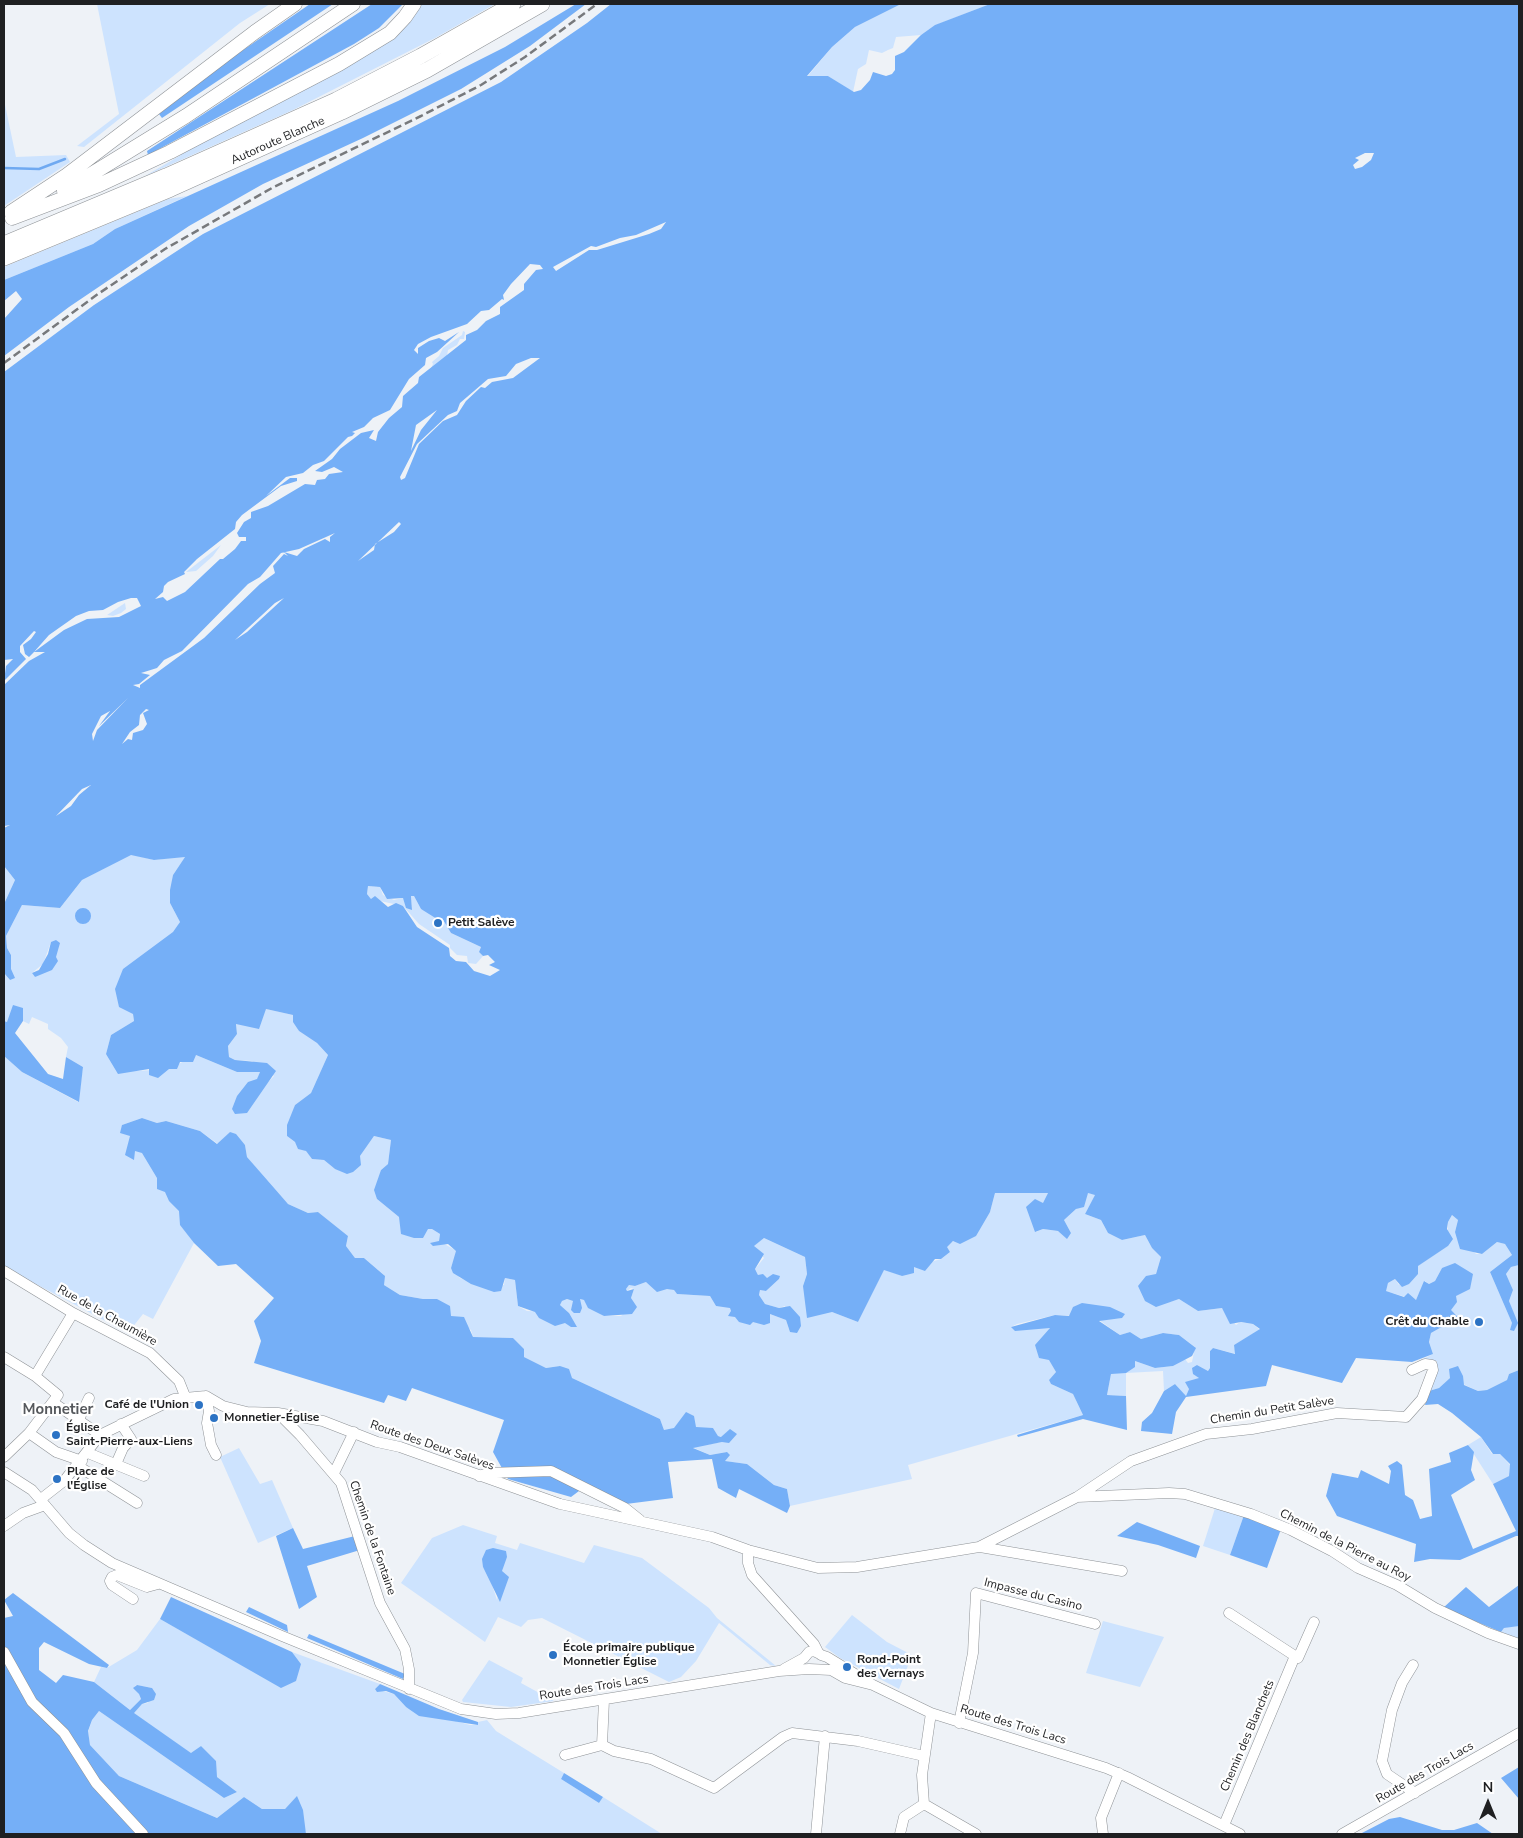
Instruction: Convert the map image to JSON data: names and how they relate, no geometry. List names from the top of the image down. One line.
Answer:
{"streets":{"highway":["Autoroute Blanche"],"street":["Rue de la Chaumière","Chemin du Petit Salève","Route des Deux Salèves","Chemin de la Fontaine","Chemin de la Pierre au Roy","Impasse du Casino","Route des Trois Lacs","Chemin des Blanchets"]},"crossings":[["Rue de la Chaumière","Route des Deux Salèves"],["Chemin du Petit Salève","Chemin de la Pierre au Roy"],["Route des Deux Salèves","Chemin de la Fontaine"],["Route des Deux Salèves","Chemin de la Pierre au Roy"],["Route des Deux Salèves","Route des Trois Lacs"],["Chemin de la Fontaine","Route des Trois Lacs"],["Impasse du Casino","Route des Trois Lacs"],["Route des Trois Lacs","Chemin des Blanchets"]],"districts":["Monnetier"],"places":["Petit Salève","Crêt du Chable","Café de l'Union","Monnetier-Église","Église Saint-Pierre-aux-Liens","Place de l'Église","École primaire publique Monnetier Église","Rond-Point des Vernays"],"north":"top"}
